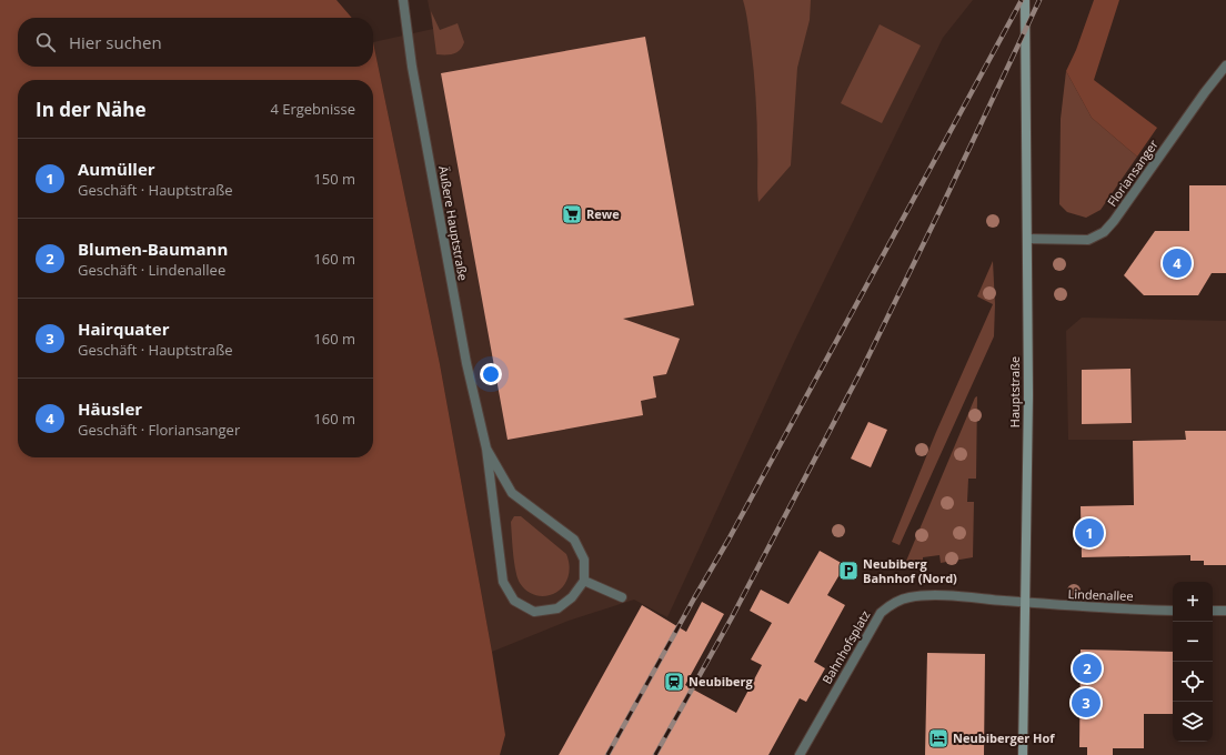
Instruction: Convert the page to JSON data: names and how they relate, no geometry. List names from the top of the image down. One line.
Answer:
{"streets":{"street":["Floriansanger","Äußere Hauptstraße","Hauptstraße","Lindenallee","Bahnhofsplatz"]},"crossings":[["Floriansanger","Hauptstraße"],["Hauptstraße","Lindenallee"],["Hauptstraße","Bahnhofsplatz"],["Lindenallee","Bahnhofsplatz"]],"places":{"supermarket":["Rewe"],"parking":["Neubiberg Bahnhof (Nord)"],"station":["Neubiberg"],"hotel":["Neubiberger Hof"]},"page":{"search":"Hier suchen","heading":["In der Nähe","4 Ergebnisse"],"list":[{"mark":"1","name":"Aumüller","note":"Geschäft · Hauptstraße","value":"150 m"},{"mark":"2","name":"Blumen-Baumann","note":"Geschäft · Lindenallee","value":"160 m"},{"mark":"3","name":"Hairquater","note":"Geschäft · Hauptstraße","value":"160 m"},{"mark":"4","name":"Häusler","note":"Geschäft · Floriansanger","value":"160 m"}],"pins":["4","1","2","3"],"map_buttons":["+","−"]}}
